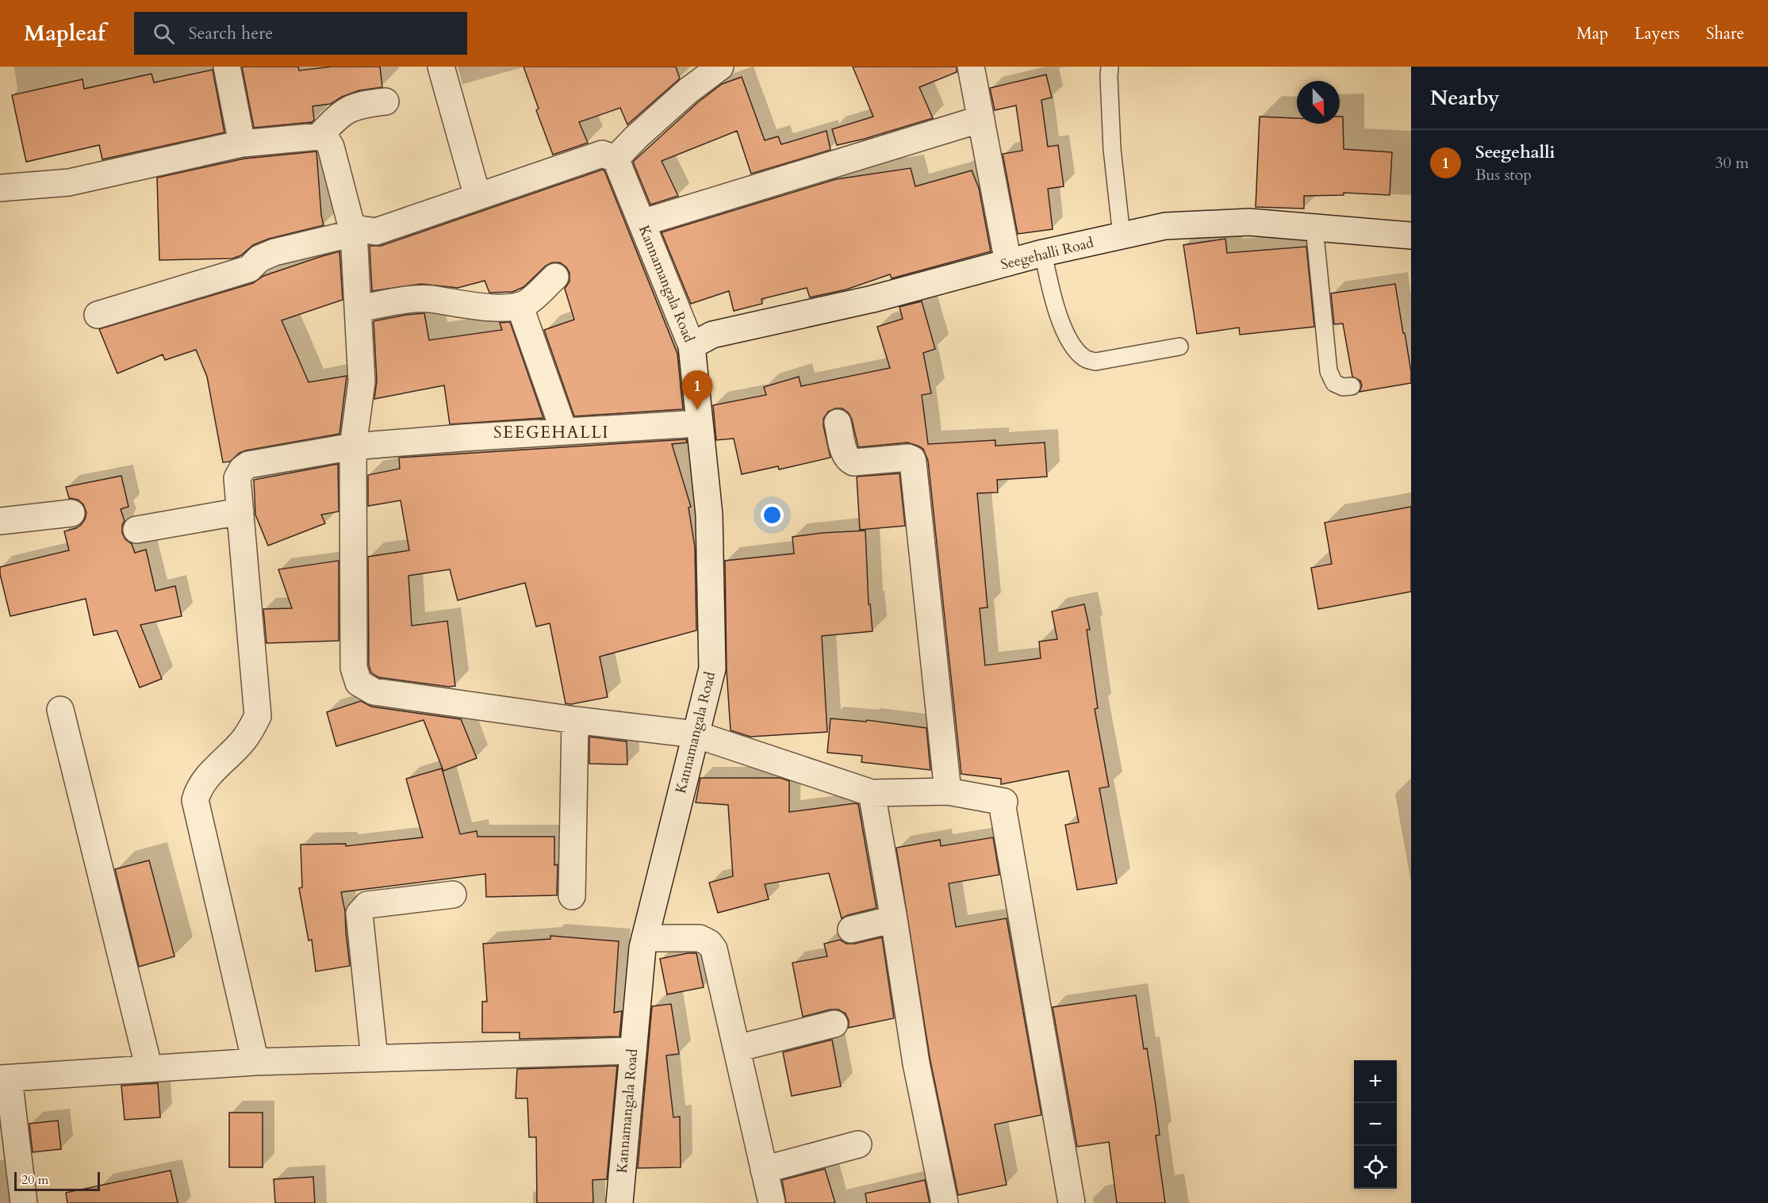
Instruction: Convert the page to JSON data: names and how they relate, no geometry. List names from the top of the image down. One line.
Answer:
{"streets":{"street":["Seegehalli Road","Kannamangala Road"]},"crossings":[["Seegehalli Road","Kannamangala Road"]],"districts":["SEEGEHALLI"],"scale_bar":"20 m","north":"bottom","page":{"header":"Mapleaf","search":"Search here","nav":["Map","Layers","Share"],"heading":"Nearby","list":[{"mark":"1","name":"Seegehalli","note":"Bus stop","value":"30 m"}],"pins":"1","map_buttons":["+","−"],"scale":"20 m"}}
